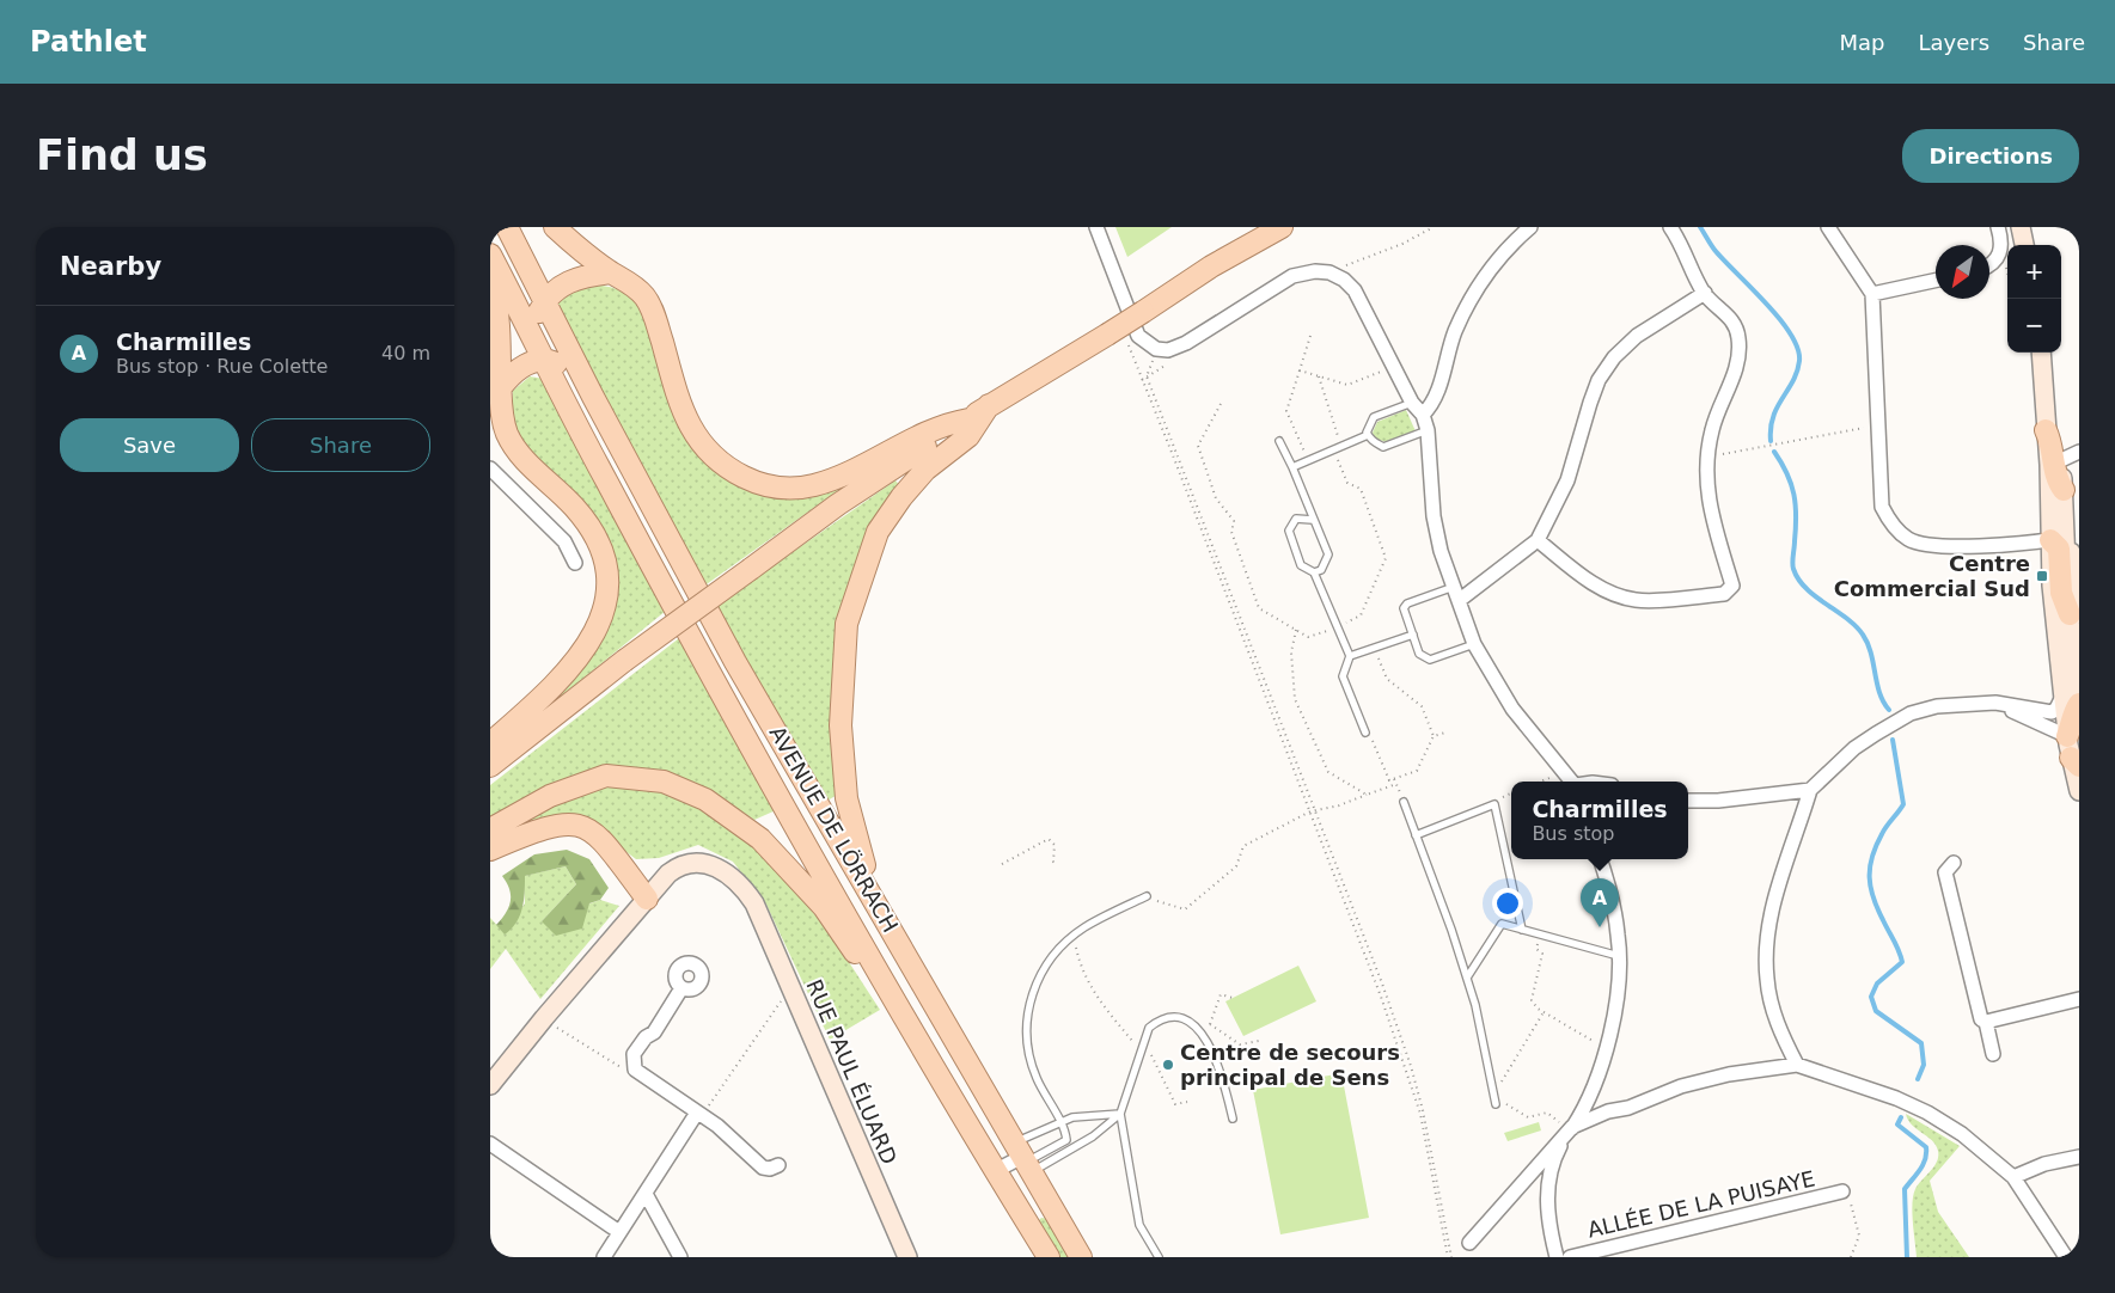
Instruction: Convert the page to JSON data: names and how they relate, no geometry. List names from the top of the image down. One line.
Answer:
{"streets":{"main road":["AVENUE DE LÖRRACH"],"street":["RUE PAUL ÉLUARD","ALLÉE DE LA PUISAYE"]},"places":{"transit":["Centre Commercial Sud"],"other":["Centre de secours principal de Sens"]},"north":"bottom left","page":{"header":"Pathlet","nav":["Map","Layers","Share"],"buttons":["Directions",["Save","Share"]],"title":"Find us","heading":"Nearby","map_buttons":["+","−"],"list":[{"mark":"A","name":"Charmilles","note":"Bus stop · Rue Colette","value":"40 m"}],"popup":["Charmilles","Bus stop"],"pins":"A"}}
